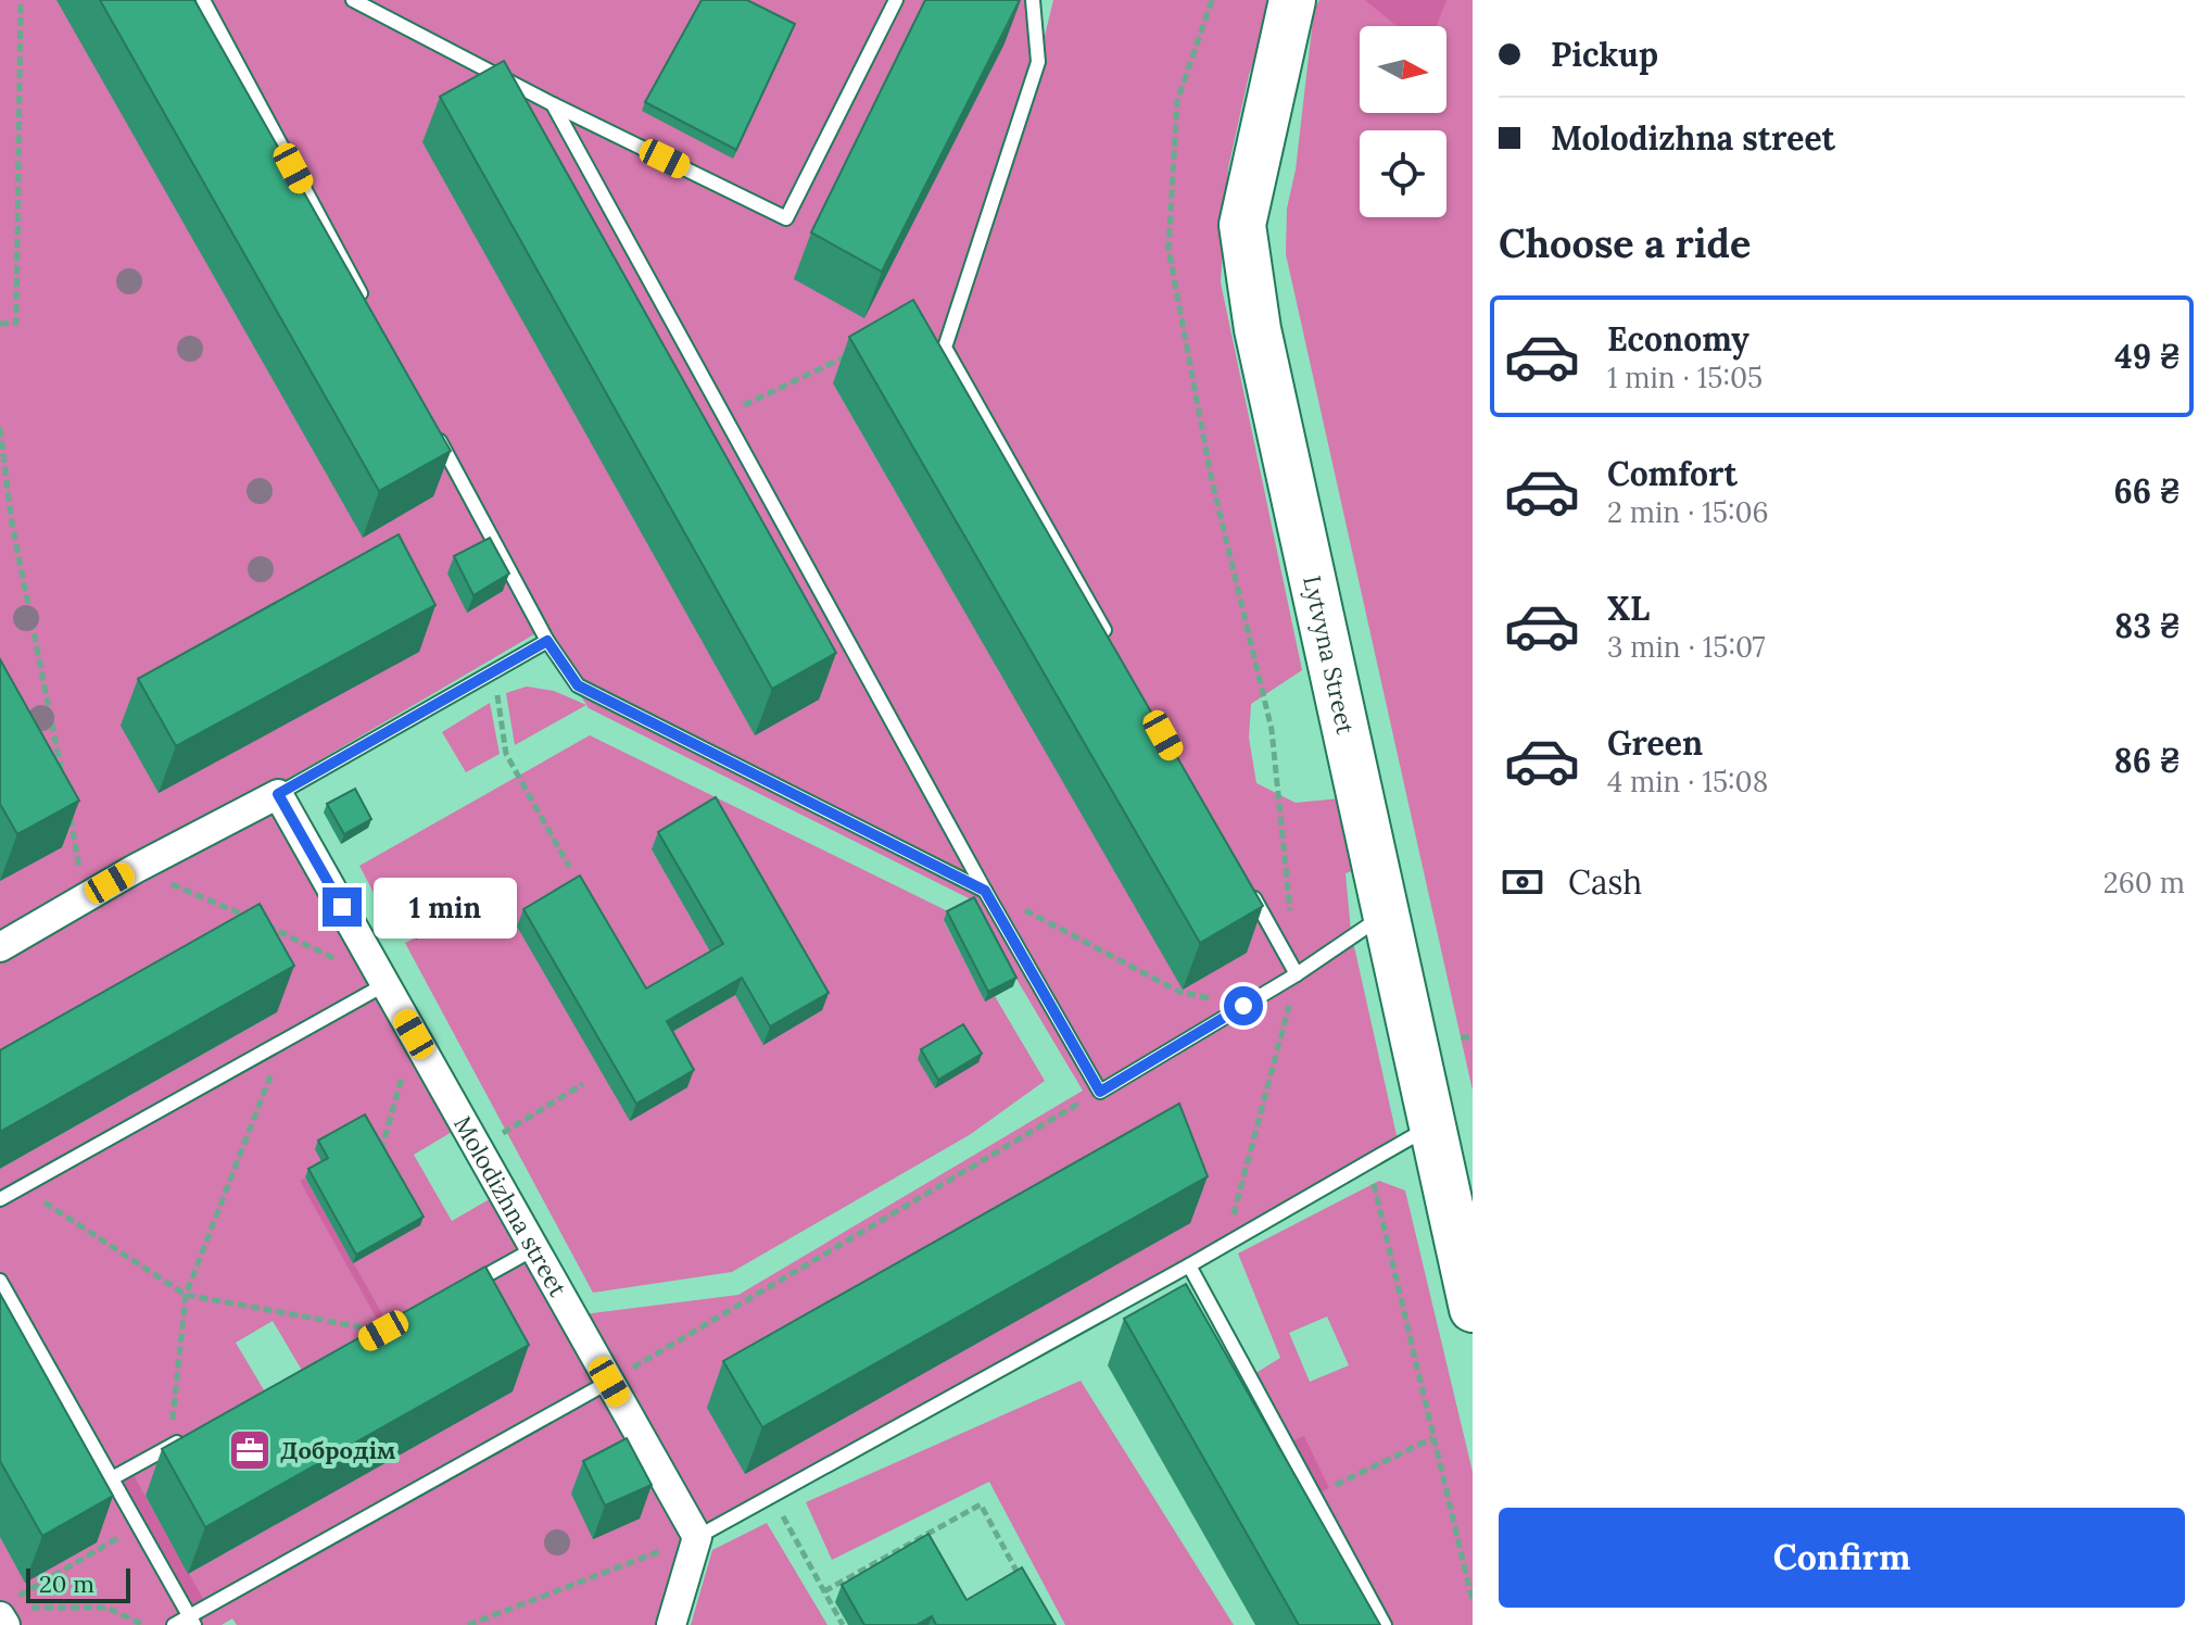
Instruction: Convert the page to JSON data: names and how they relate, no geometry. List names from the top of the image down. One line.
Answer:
{"streets":{"main road":["Lytvyna Street"],"street":["Molodizhna street"]},"places":{"office":["Добродім"]},"scale_bar":"20 m","north":"right","page":{"banner":["Pickup","Molodizhna street"],"heading":"Choose a ride","list":[{"name":"Economy","note":"1 min · 15:05","value":"49 ₴"},{"name":"Comfort","note":"2 min · 15:06","value":"66 ₴"},{"name":"XL","note":"3 min · 15:07","value":"83 ₴"},{"name":"Green","note":"4 min · 15:08","value":"86 ₴"}],"pay":["Cash","260 m"],"bubble":"1 min","buttons":"Confirm","scale":"20 m"}}
